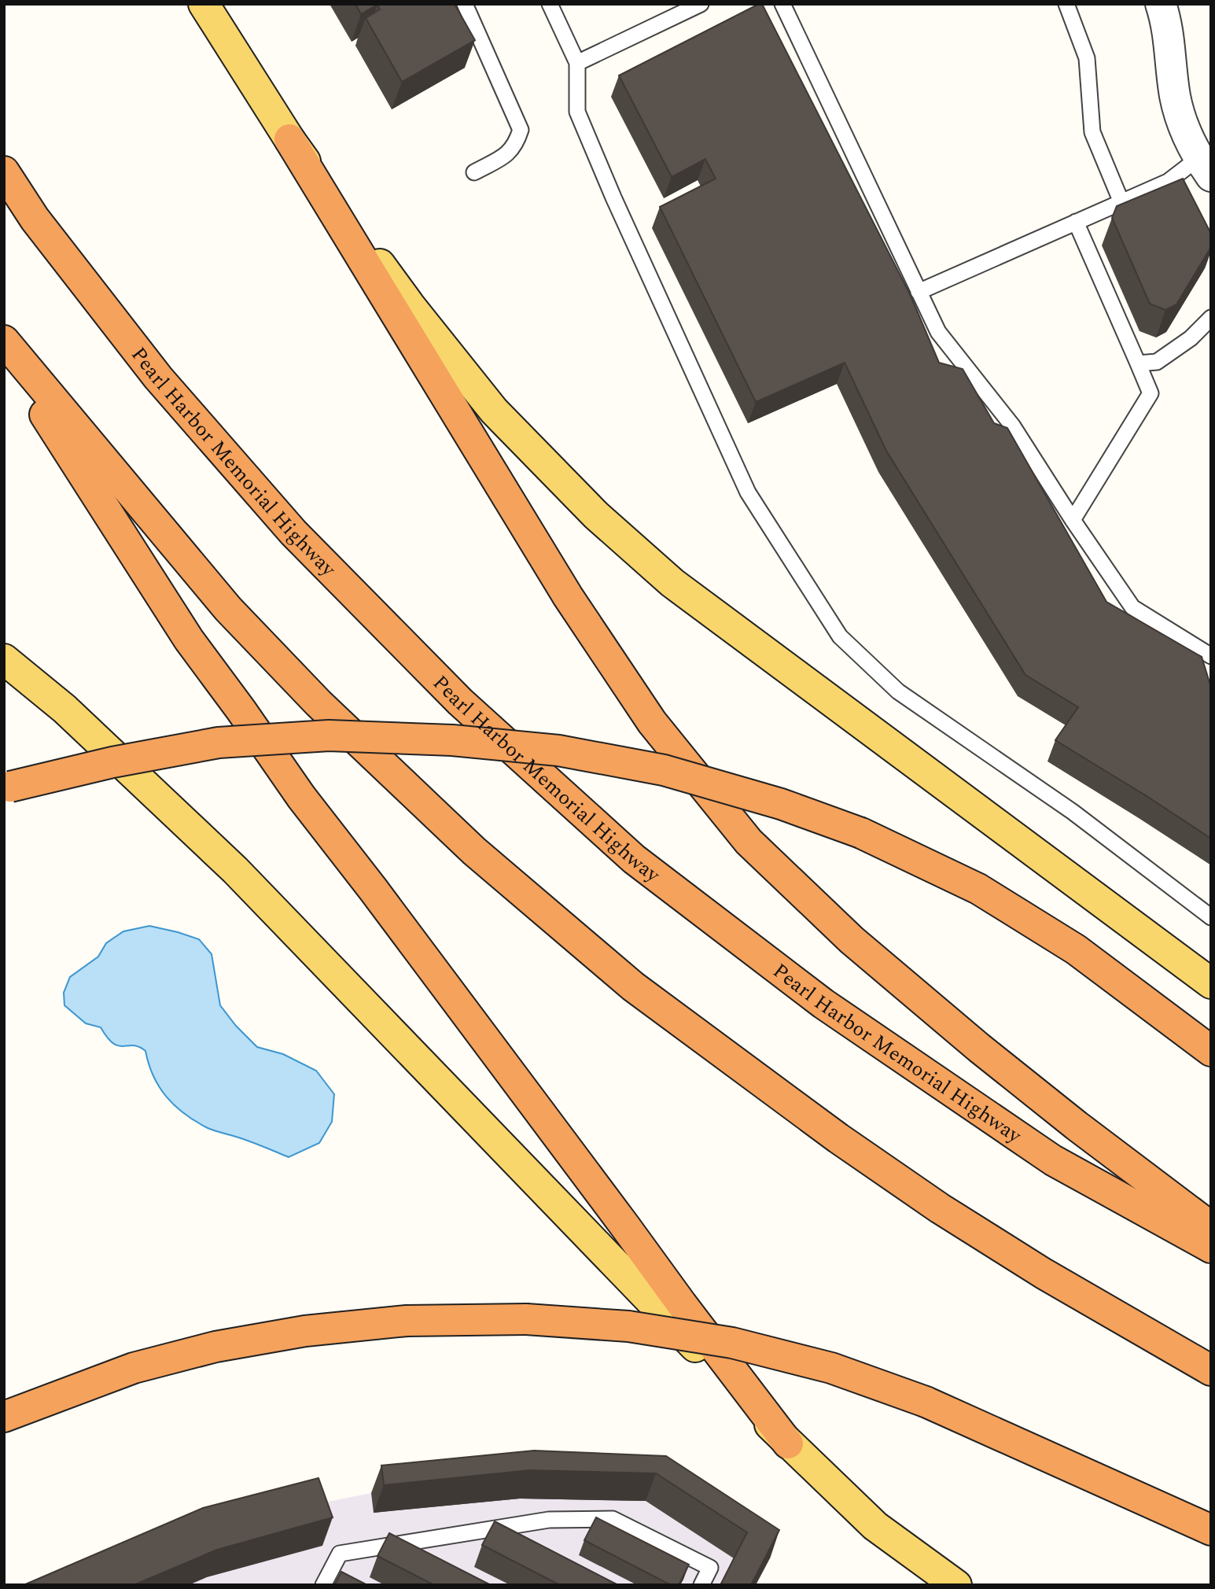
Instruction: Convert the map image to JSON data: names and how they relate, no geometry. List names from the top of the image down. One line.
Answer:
{"streets":{"highway":["Pearl Harbor Memorial Highway"]}}
